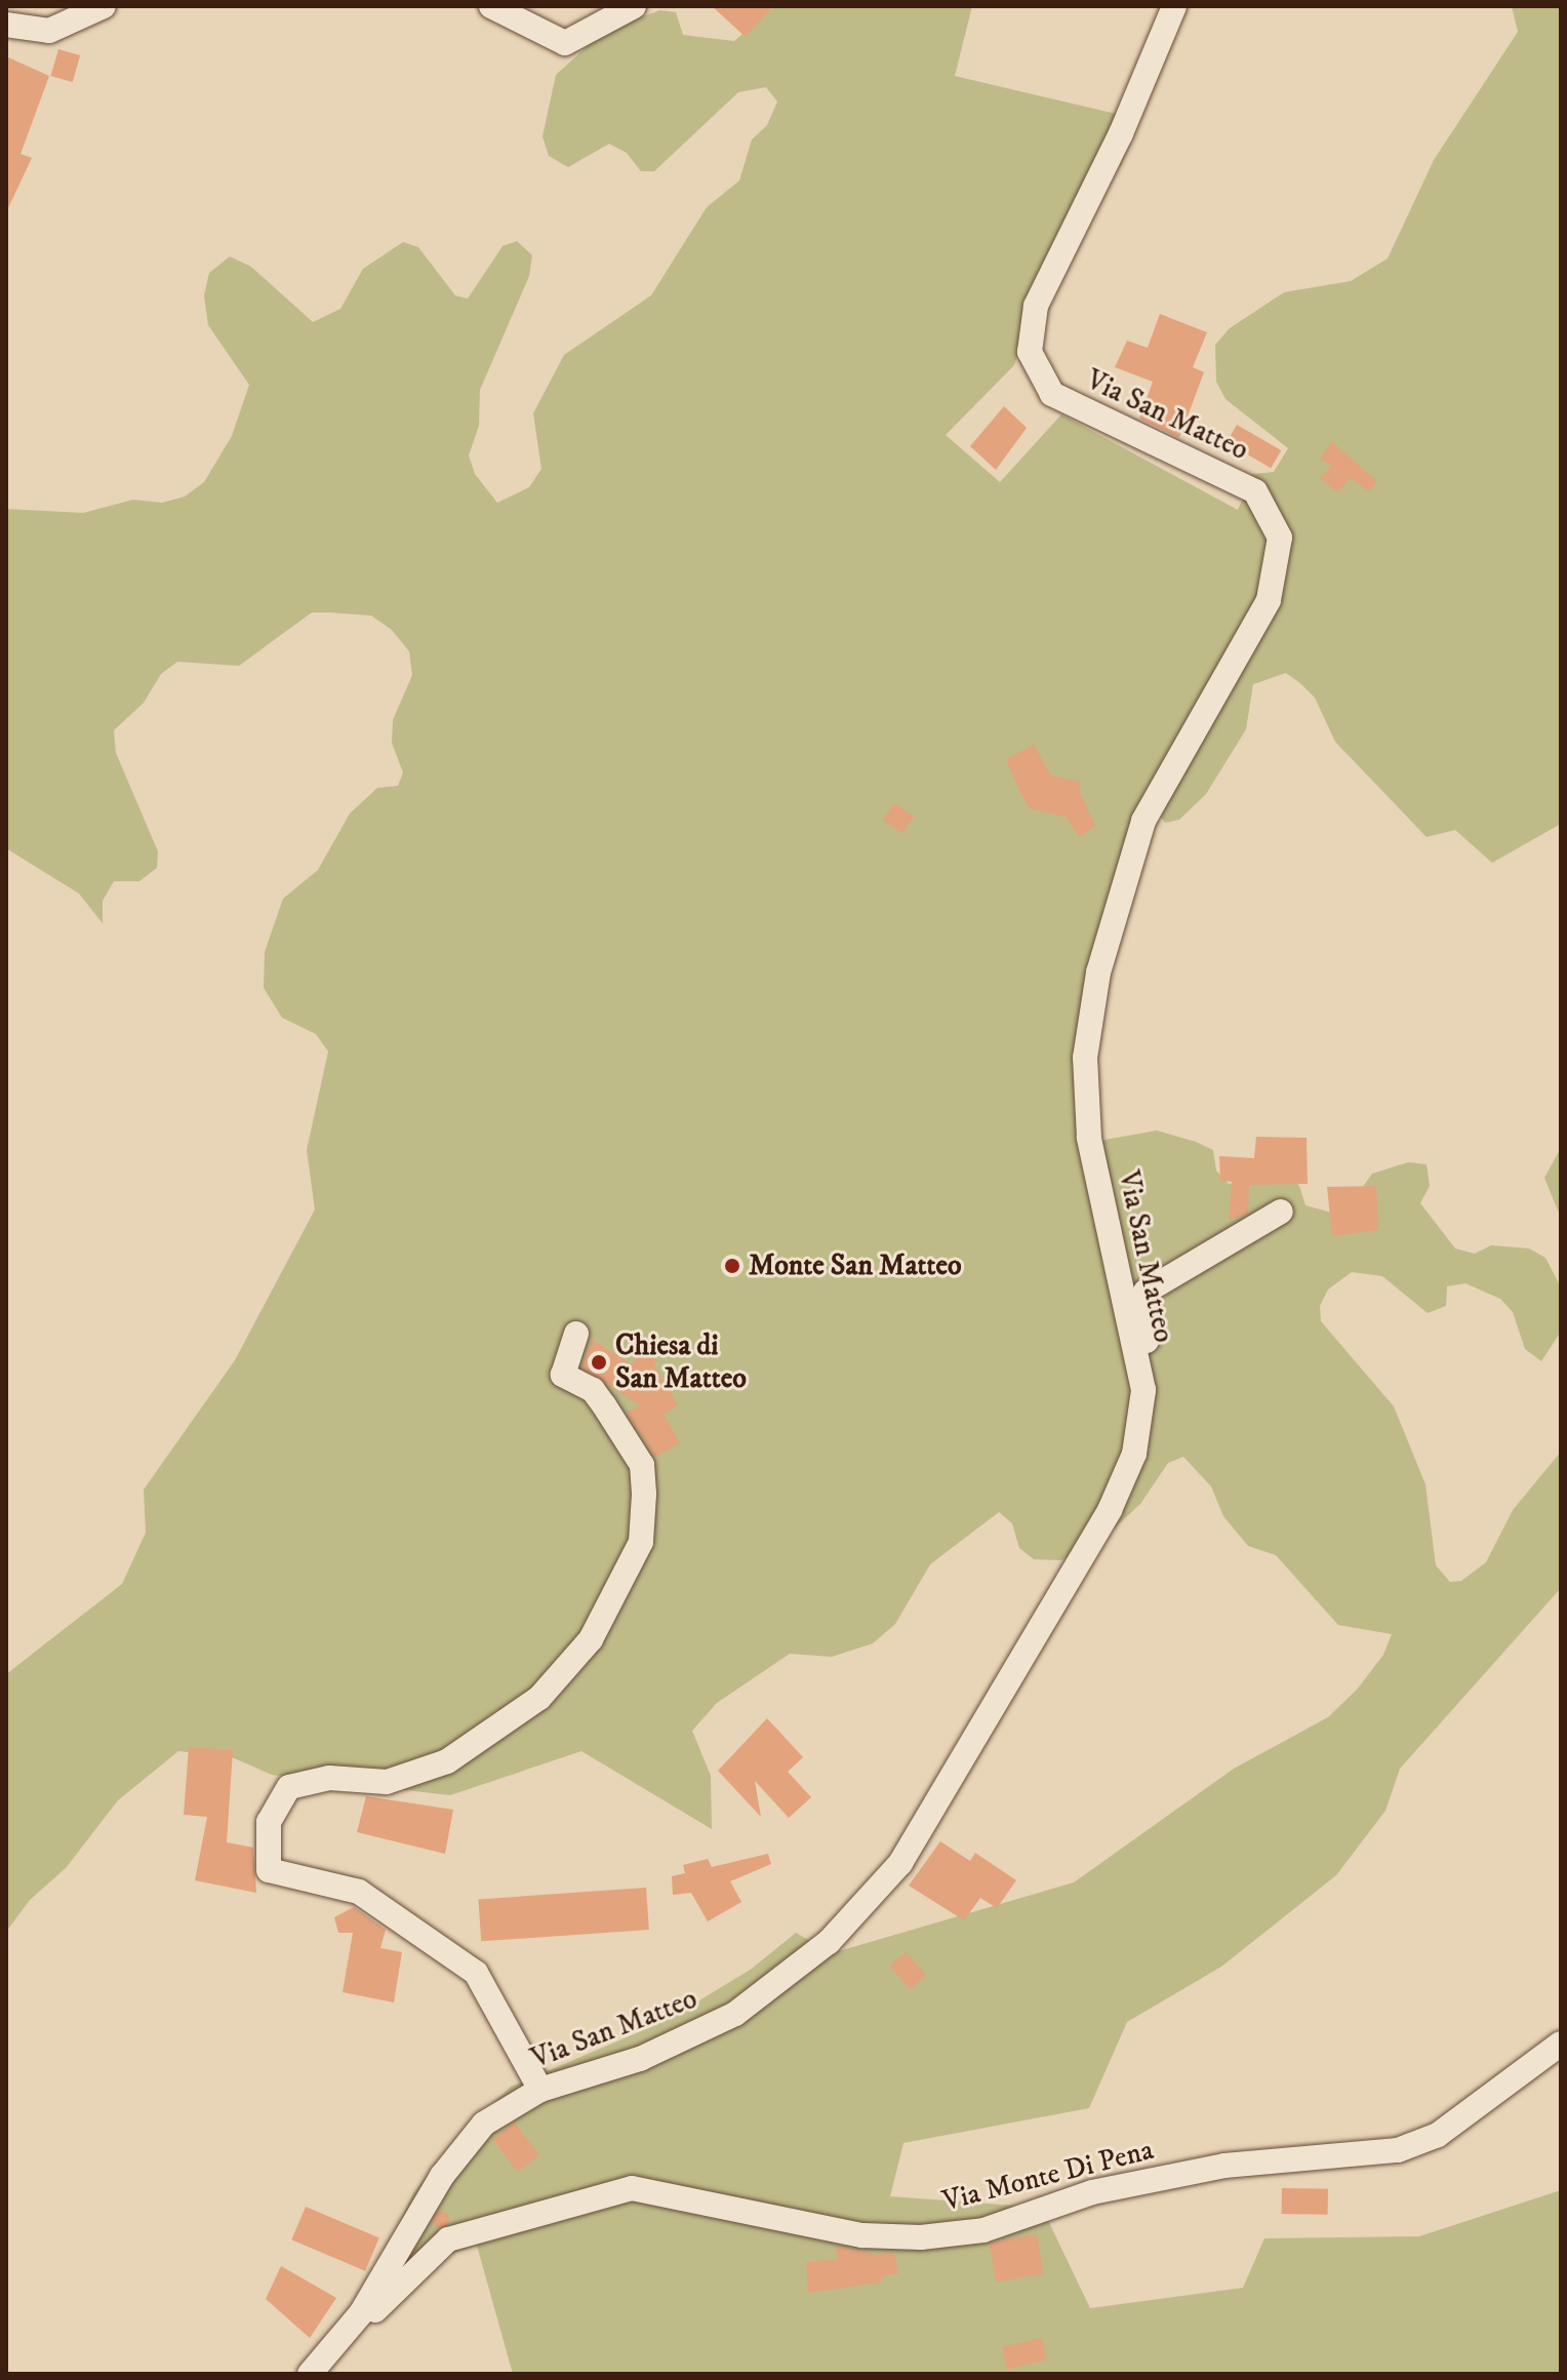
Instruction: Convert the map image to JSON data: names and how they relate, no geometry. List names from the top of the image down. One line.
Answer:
{"streets":{"street":["Via San Matteo","Via Monte Di Pena"]},"crossings":[["Via San Matteo","Via Monte Di Pena"]],"places":["Monte San Matteo","Chiesa di San Matteo"]}
